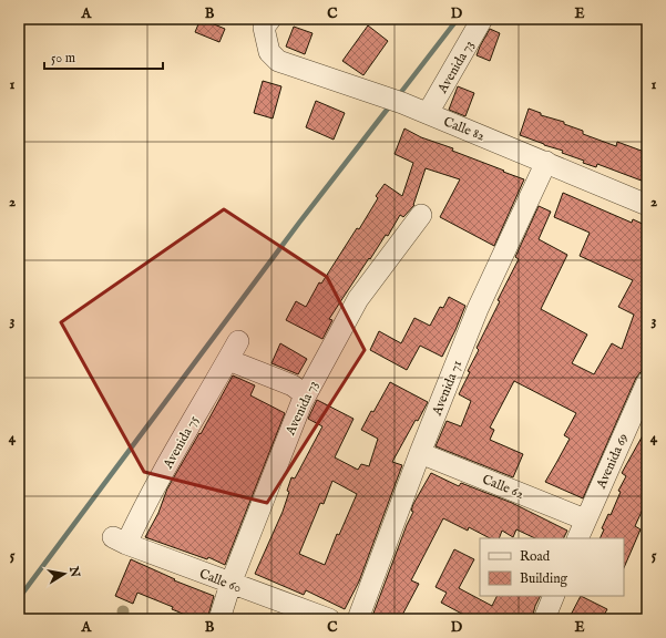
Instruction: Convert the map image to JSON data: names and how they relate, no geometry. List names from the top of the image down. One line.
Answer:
{"streets":{"street":["Avenida 73","Calle 82","Avenida 71","Avenida 75","Avenida 69","Calle 62","Calle 60"]},"crossings":[["Avenida 73","Calle 82"],["Avenida 73","Calle 60"],["Calle 82","Avenida 71"],["Avenida 71","Calle 62"],["Avenida 75","Calle 60"],["Avenida 69","Calle 62"]],"legend":["Road","Building"],"scale_bar":"50 m","north":"right","grid":{"columns":["A","B","C","D","E"],"rows":["1","2","3","4","5"]}}
